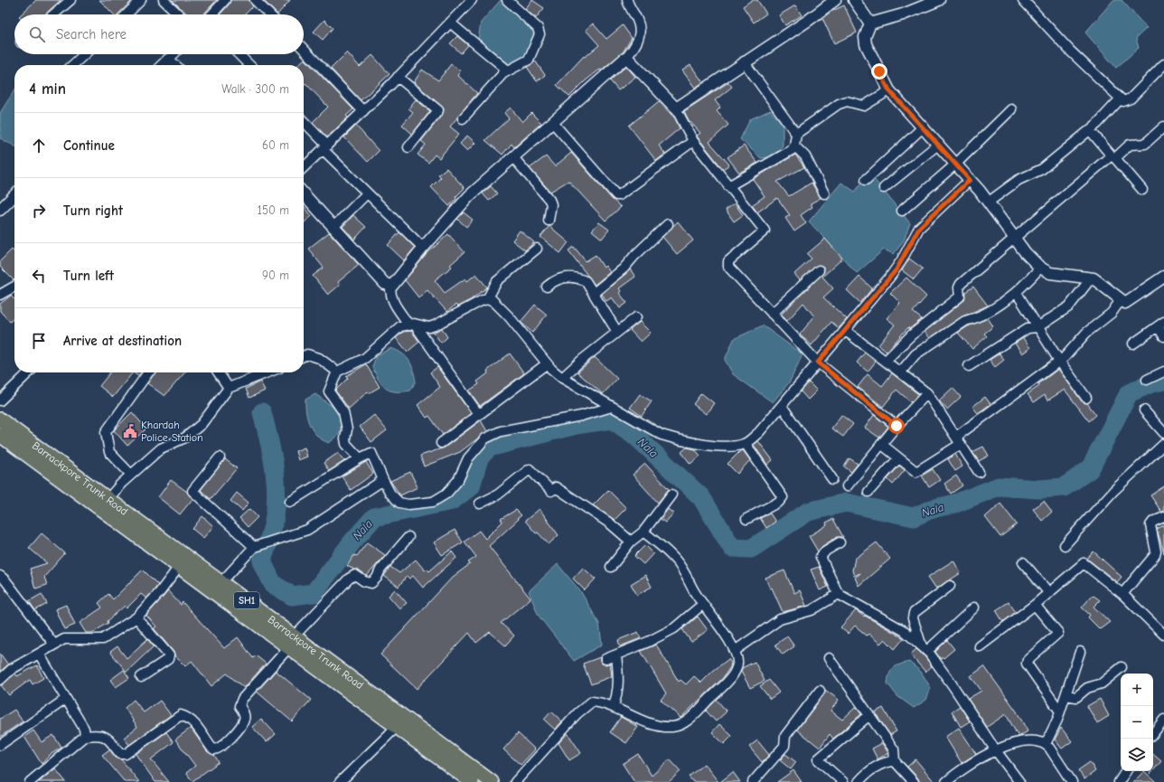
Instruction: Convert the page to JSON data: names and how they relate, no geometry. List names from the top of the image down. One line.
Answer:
{"streets":{"main road":["Barrackpore Trunk Road","SH1"]},"water":["Nala"],"places":{"public building":["Khardah Police Station"]},"page":{"search":"Search here","heading":["4 min","Walk · 300 m"],"list":[["Continue","60 m"],["Turn right","150 m"],["Turn left","90 m"],"Arrive at destination"],"map_buttons":["+","−"]}}
